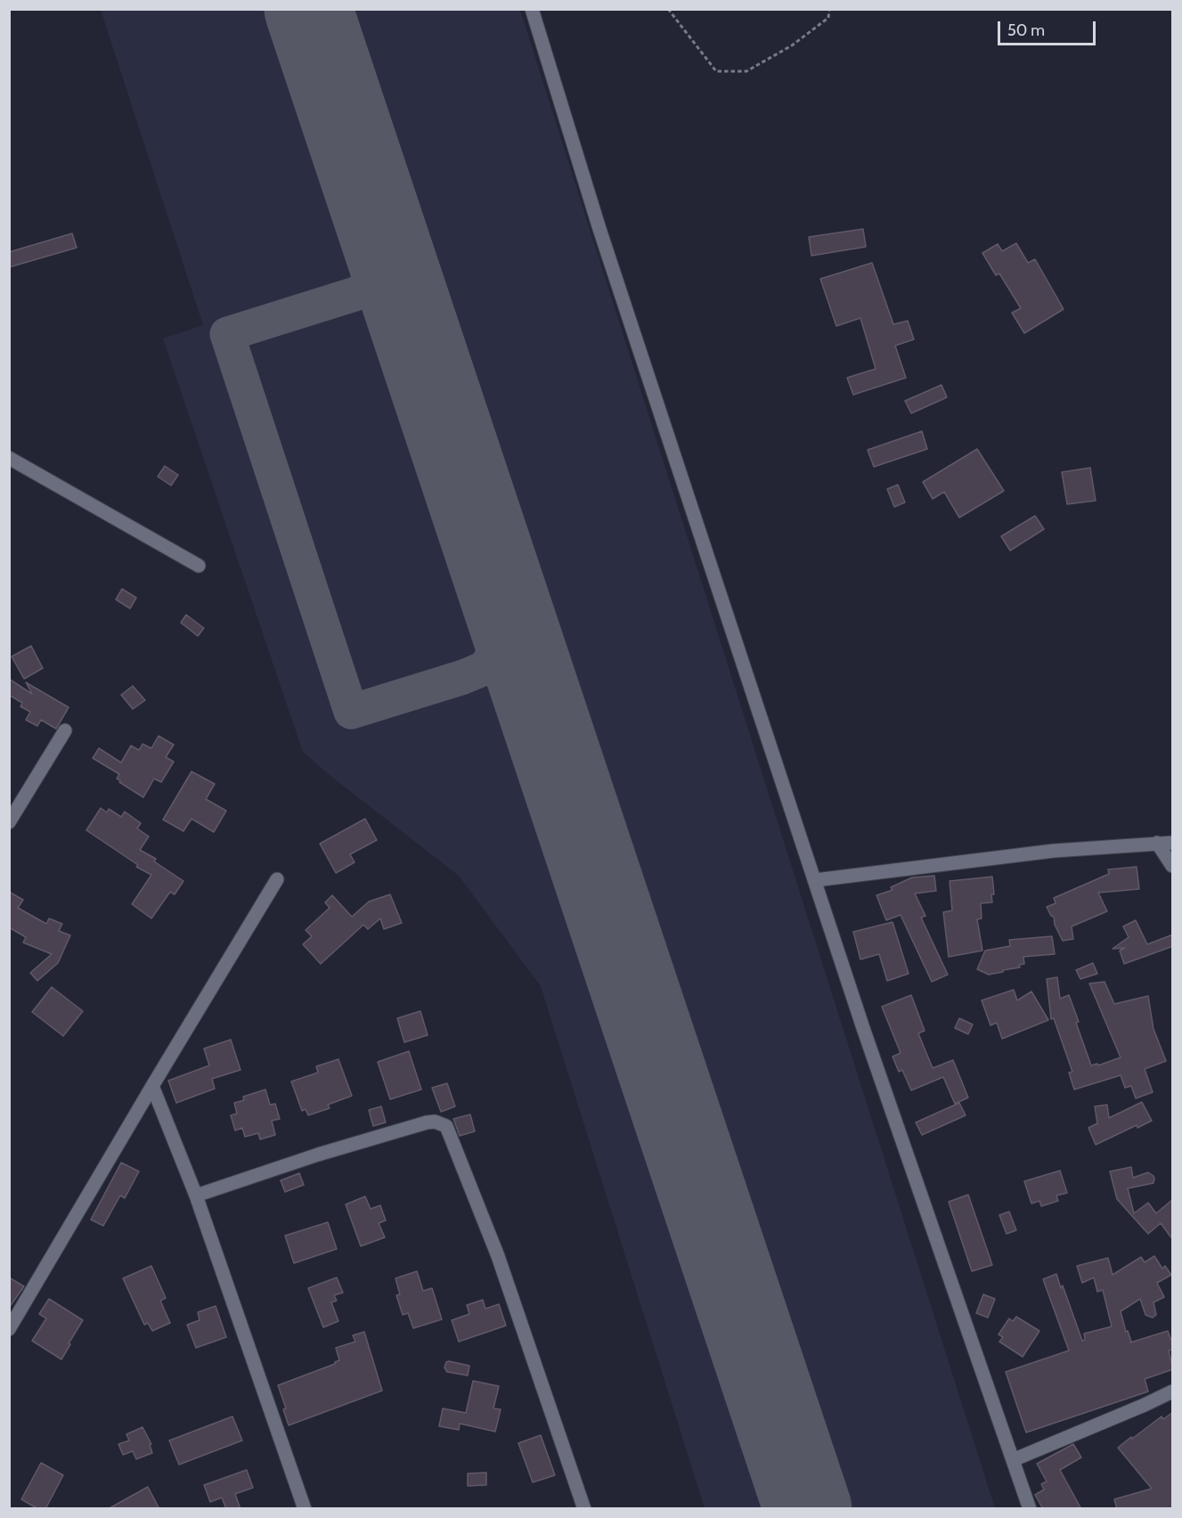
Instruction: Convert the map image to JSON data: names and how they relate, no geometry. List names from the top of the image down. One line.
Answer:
{"scale_bar":"50 m"}
